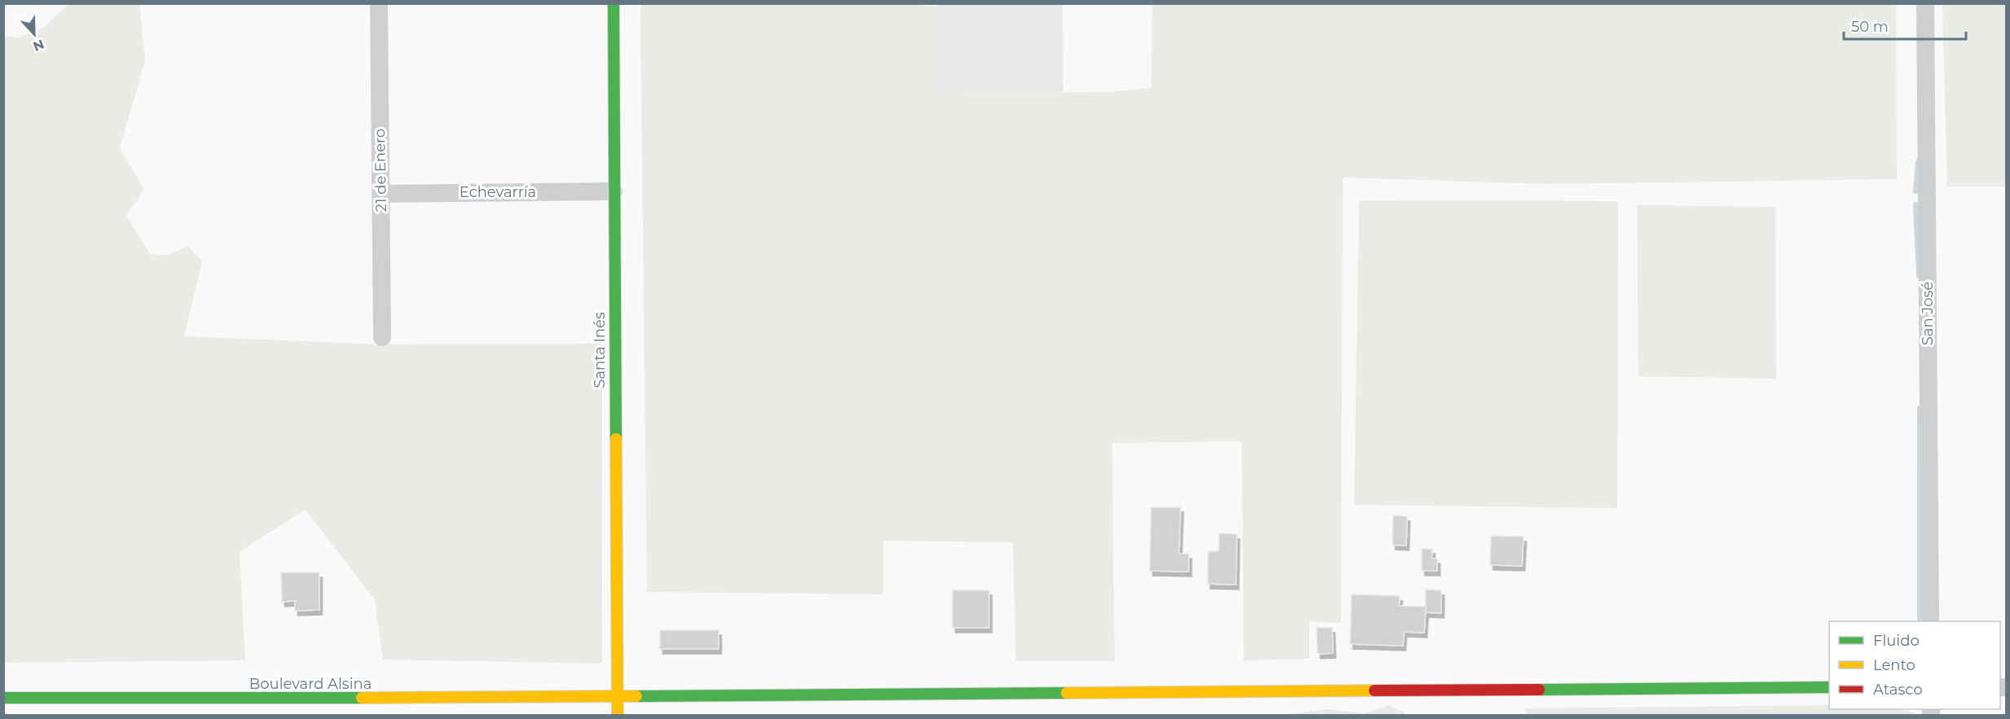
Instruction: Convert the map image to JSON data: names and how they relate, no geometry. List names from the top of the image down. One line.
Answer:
{"streets":{"street":["21 de Enero","Echevarría","San José","Santa Inés","Boulevard Alsina"]},"crossings":[["21 de Enero","Echevarría"],["Echevarría","Santa Inés"],["Santa Inés","Boulevard Alsina"]],"legend":["Fluido","Lento","Atasco"],"scale_bar":"50 m","north":"bottom"}
